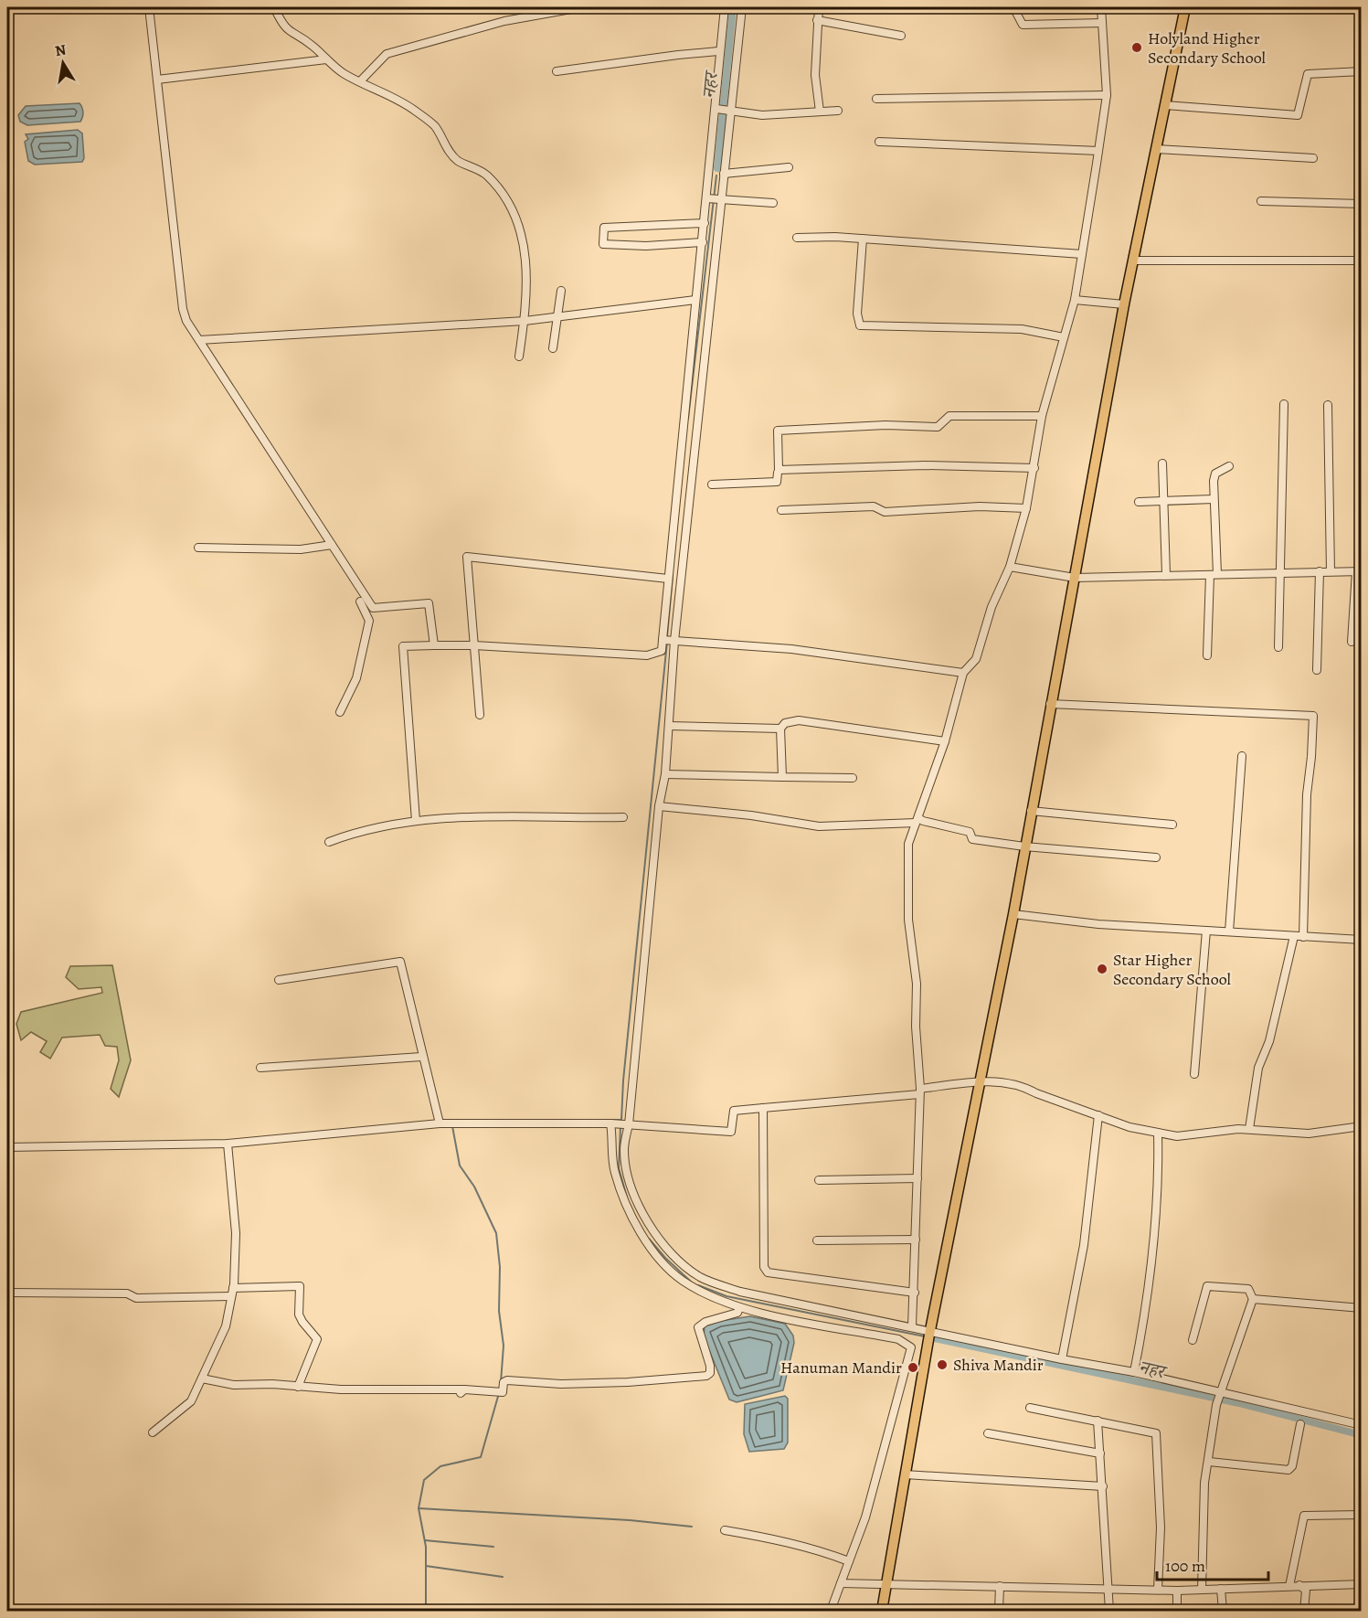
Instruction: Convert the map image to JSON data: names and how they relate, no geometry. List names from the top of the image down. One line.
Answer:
{"water":["नहर"],"places":["Holyland Higher Secondary School","Star Higher Secondary School","Shiva Mandir","Hanuman Mandir"],"scale_bar":"100 m","north":"top"}
